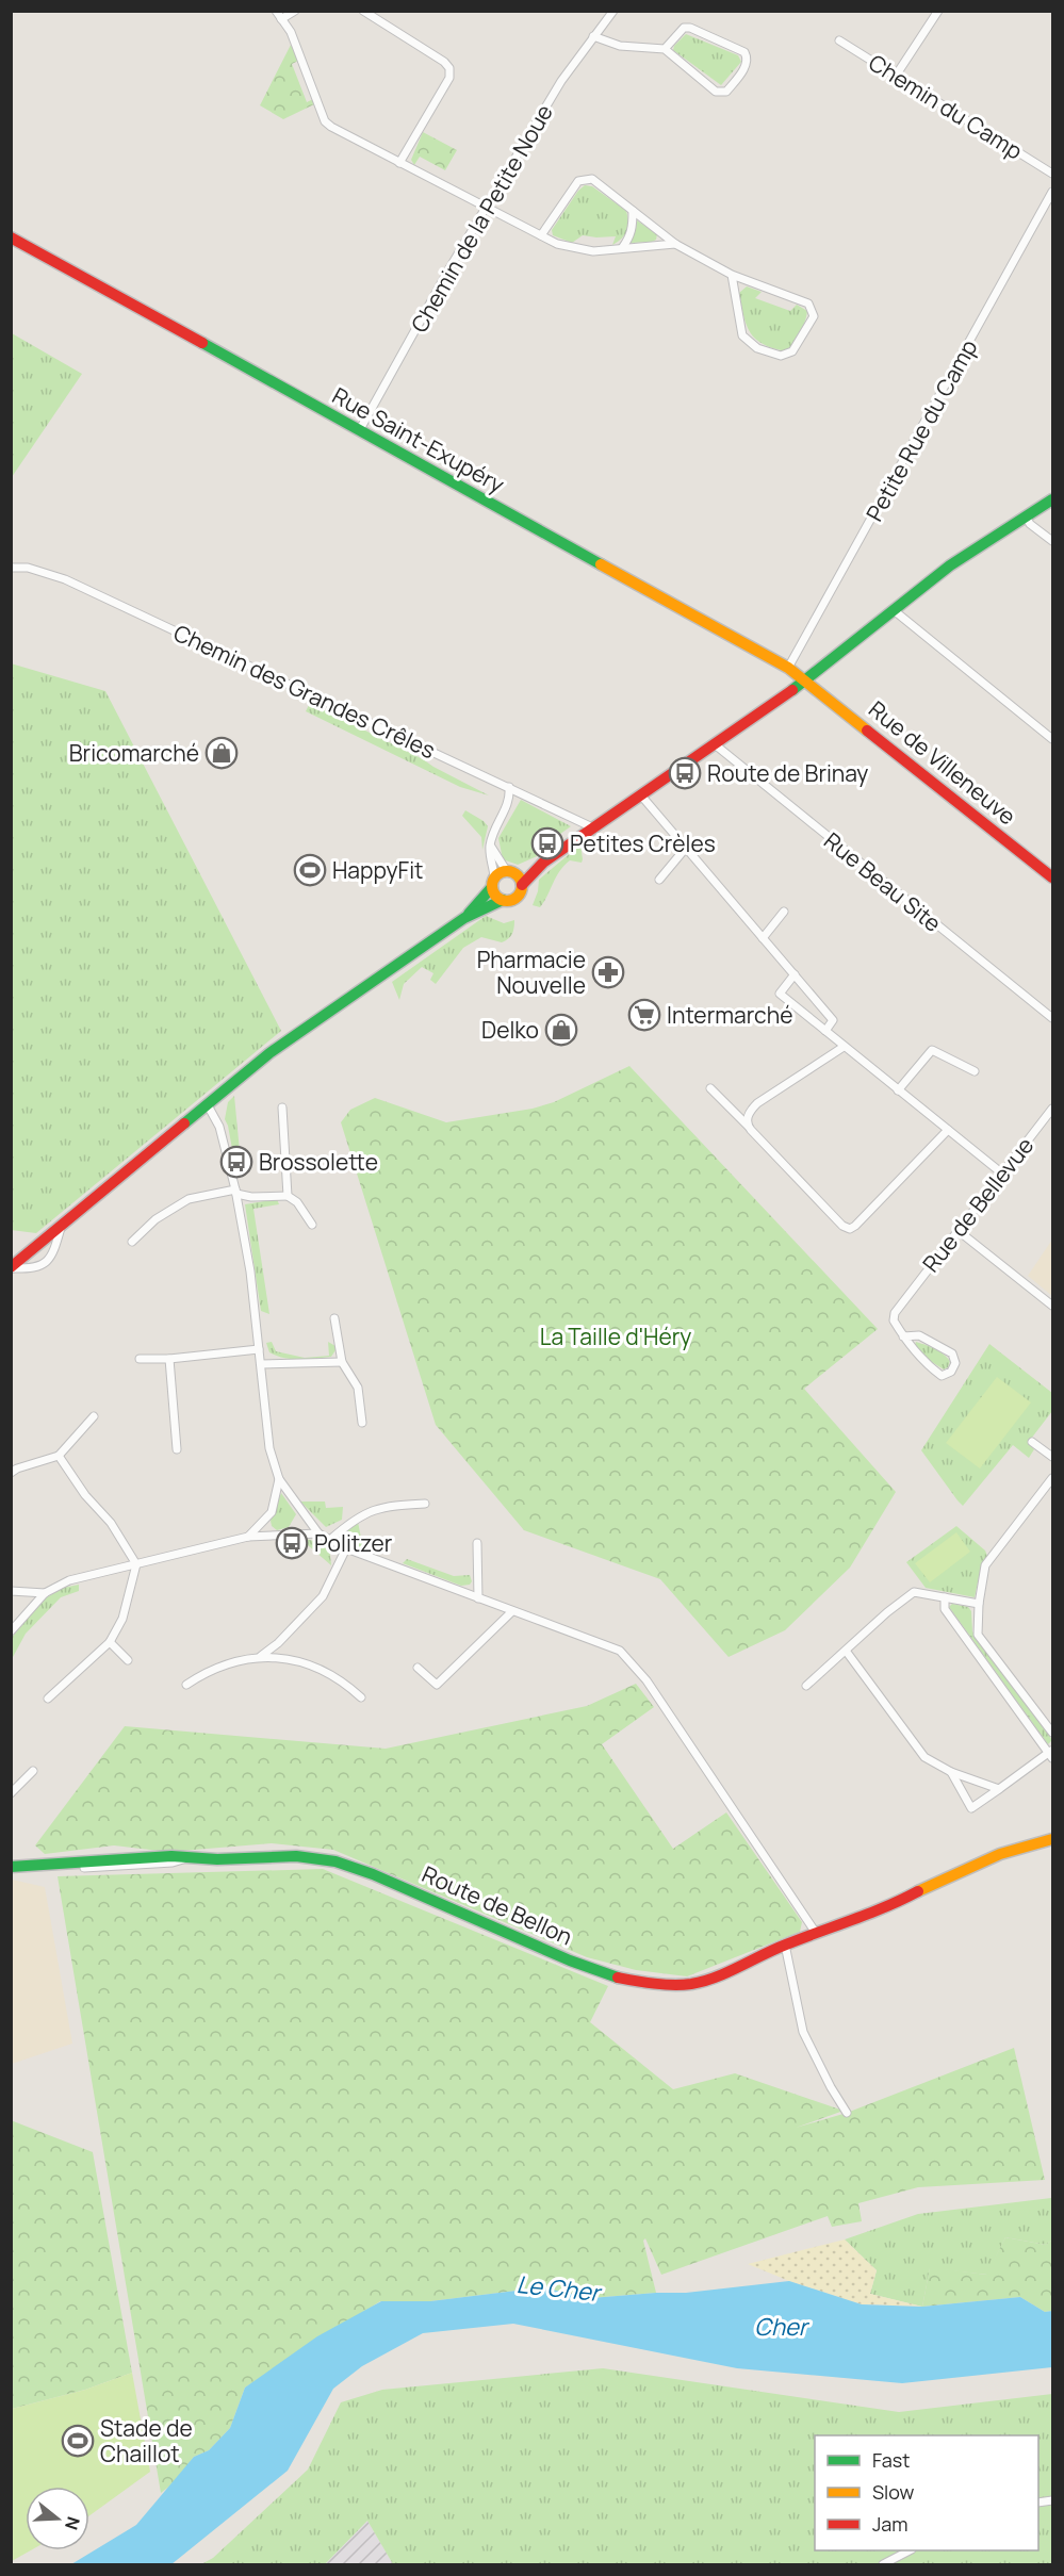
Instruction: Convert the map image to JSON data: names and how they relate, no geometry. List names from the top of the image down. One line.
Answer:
{"streets":{"street":["Chemin du Camp","Chemin de la Petite Noue","Petite Rue du Camp","Rue Saint-Exupéry","Chemin des Grandes Crêles","Rue de Villeneuve","Rue Beau Site","Rue de Bellevue","Route de Bellon"]},"crossings":[["Chemin de la Petite Noue","Rue Saint-Exupéry"],["Petite Rue du Camp","Rue Saint-Exupéry"],["Rue Saint-Exupéry","Rue de Villeneuve"]],"water":["Le Cher","Cher"],"parks":["La Taille d'Héry"],"places":{"shop":["Bricomarché","Delko"],"bus stop":["Route de Brinay","Petites Crèles","Brossolette","Politzer"],"sports":["HappyFit","Stade de Chaillot"],"pharmacy":["Pharmacie Nouvelle"],"supermarket":["Intermarché"]},"legend":["Fast","Slow","Jam"],"north":"right"}
